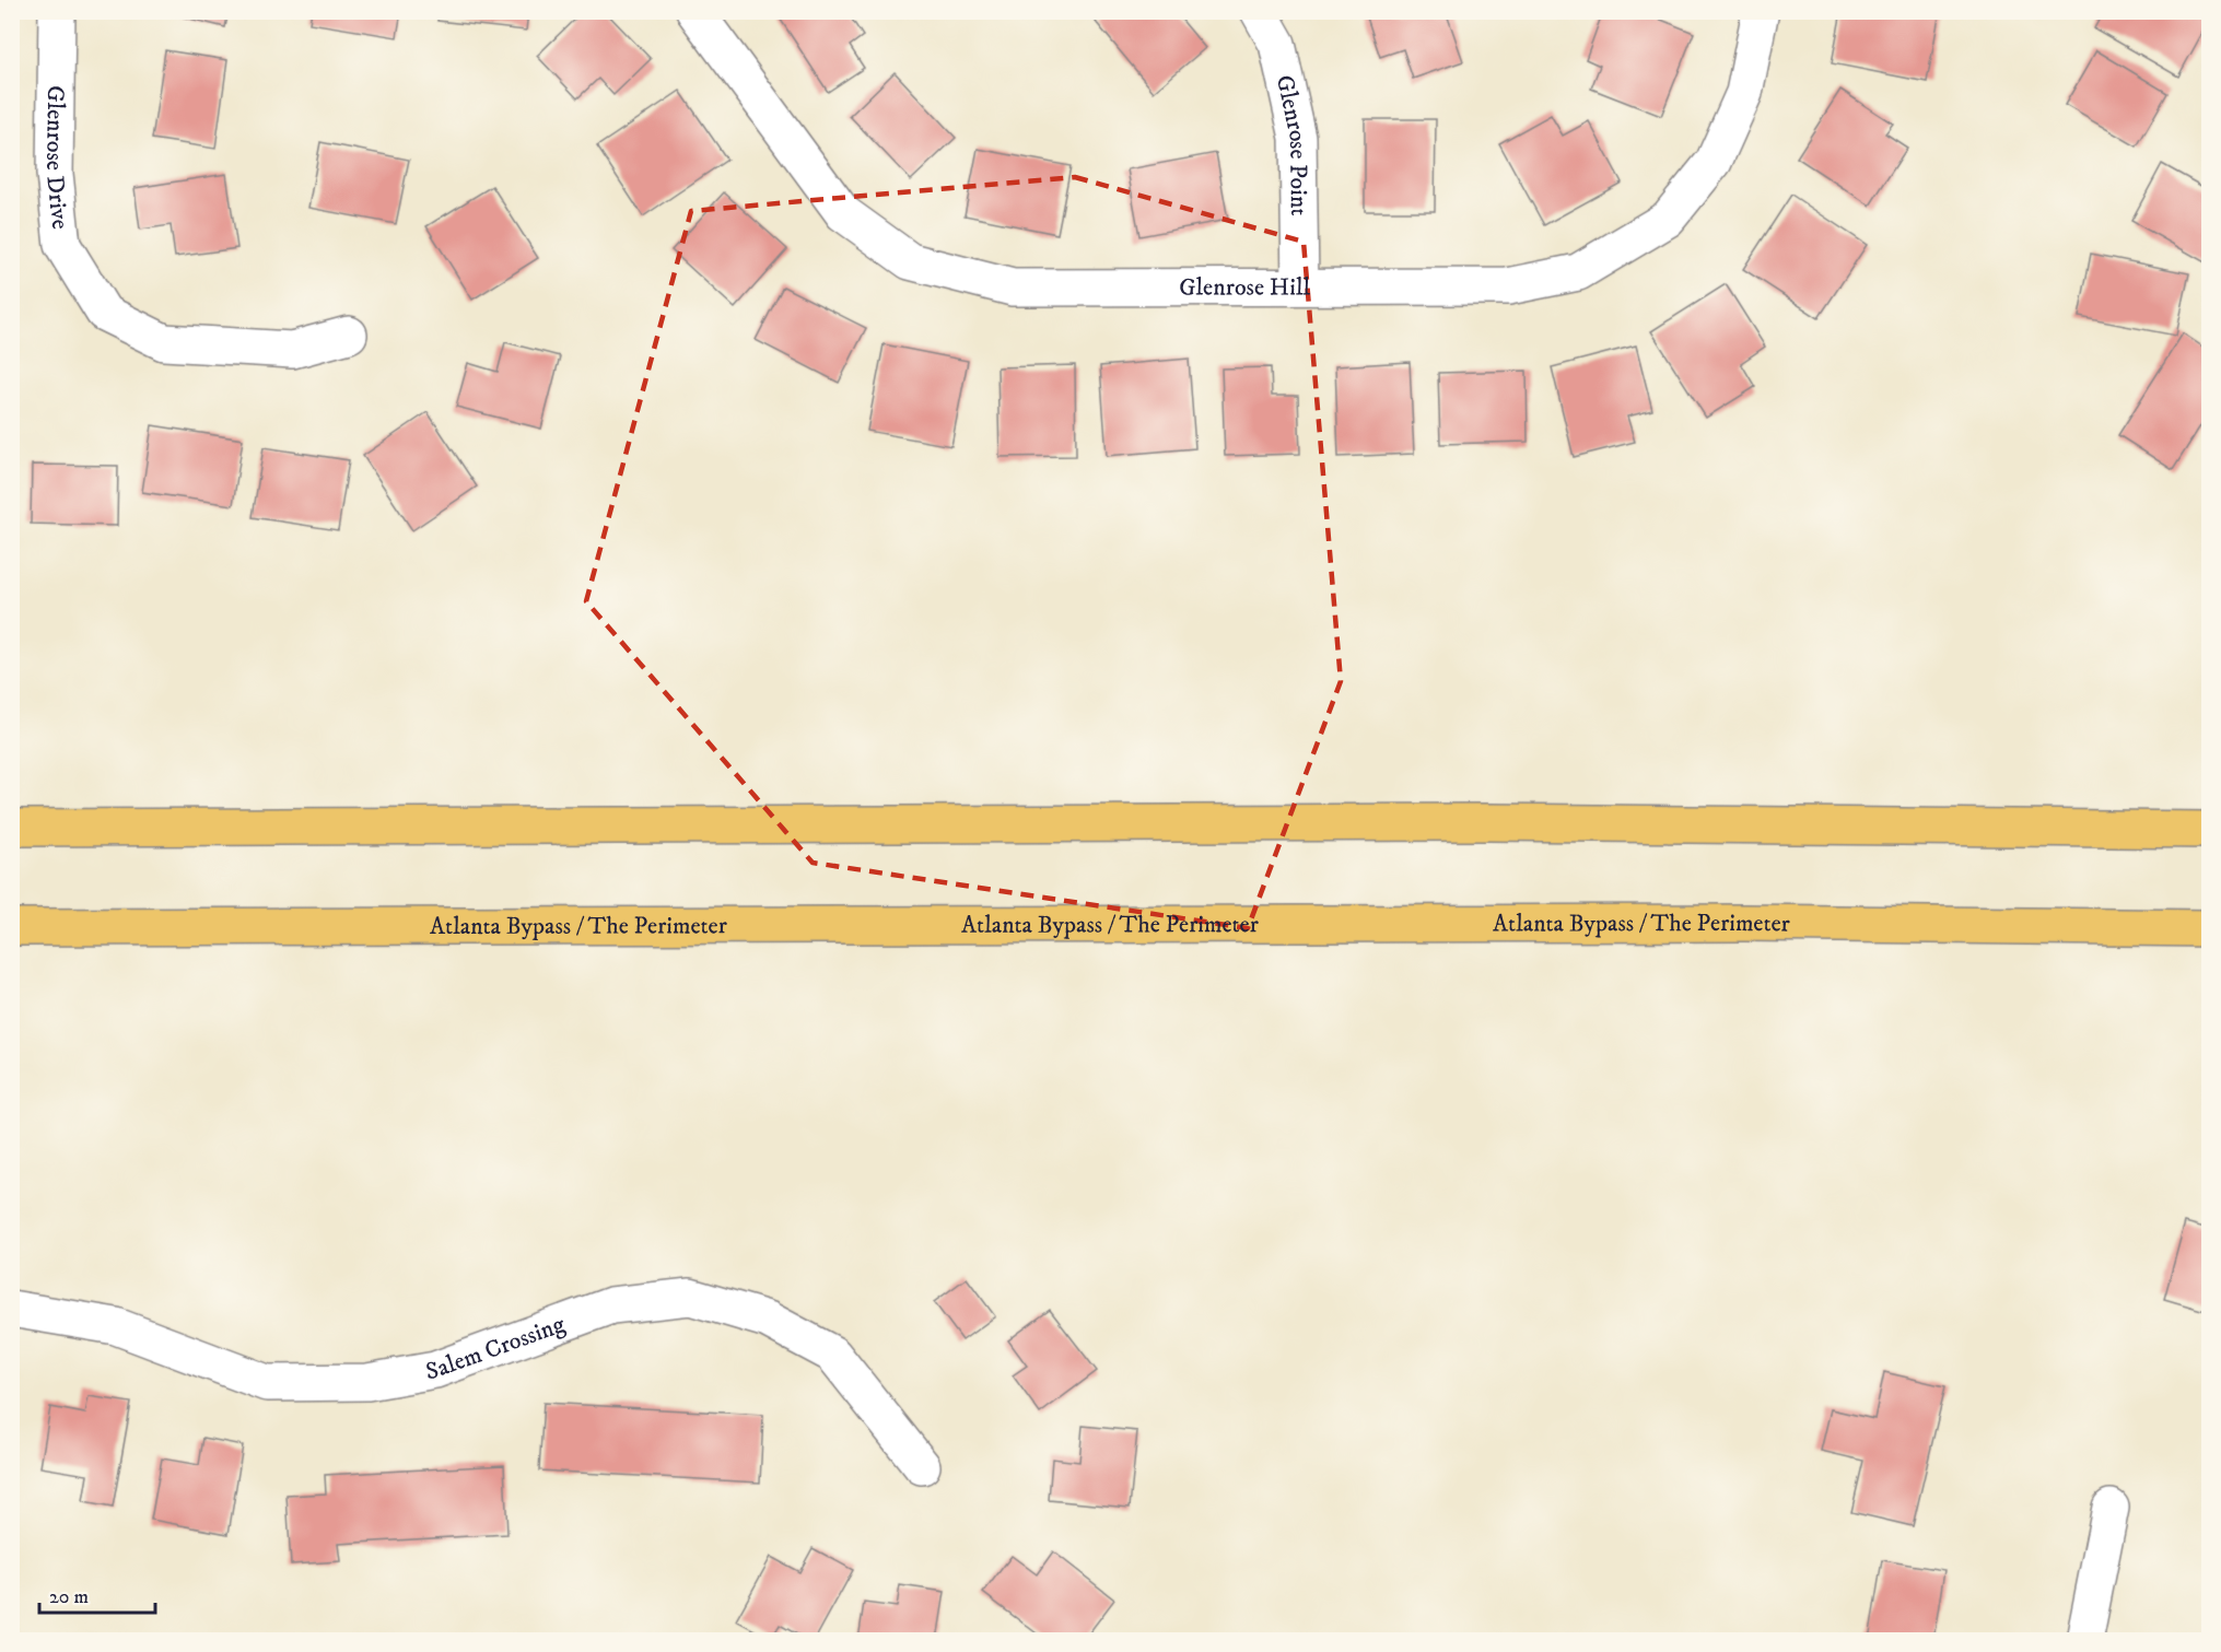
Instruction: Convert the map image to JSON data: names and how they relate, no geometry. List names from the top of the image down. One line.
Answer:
{"streets":{"highway":["Atlanta Bypass / The Perimeter"],"street":["Glenrose Point","Glenrose Drive","Glenrose Hill","Salem Crossing"]},"crossings":[["Glenrose Point","Glenrose Hill"]],"scale_bar":"20 m"}
